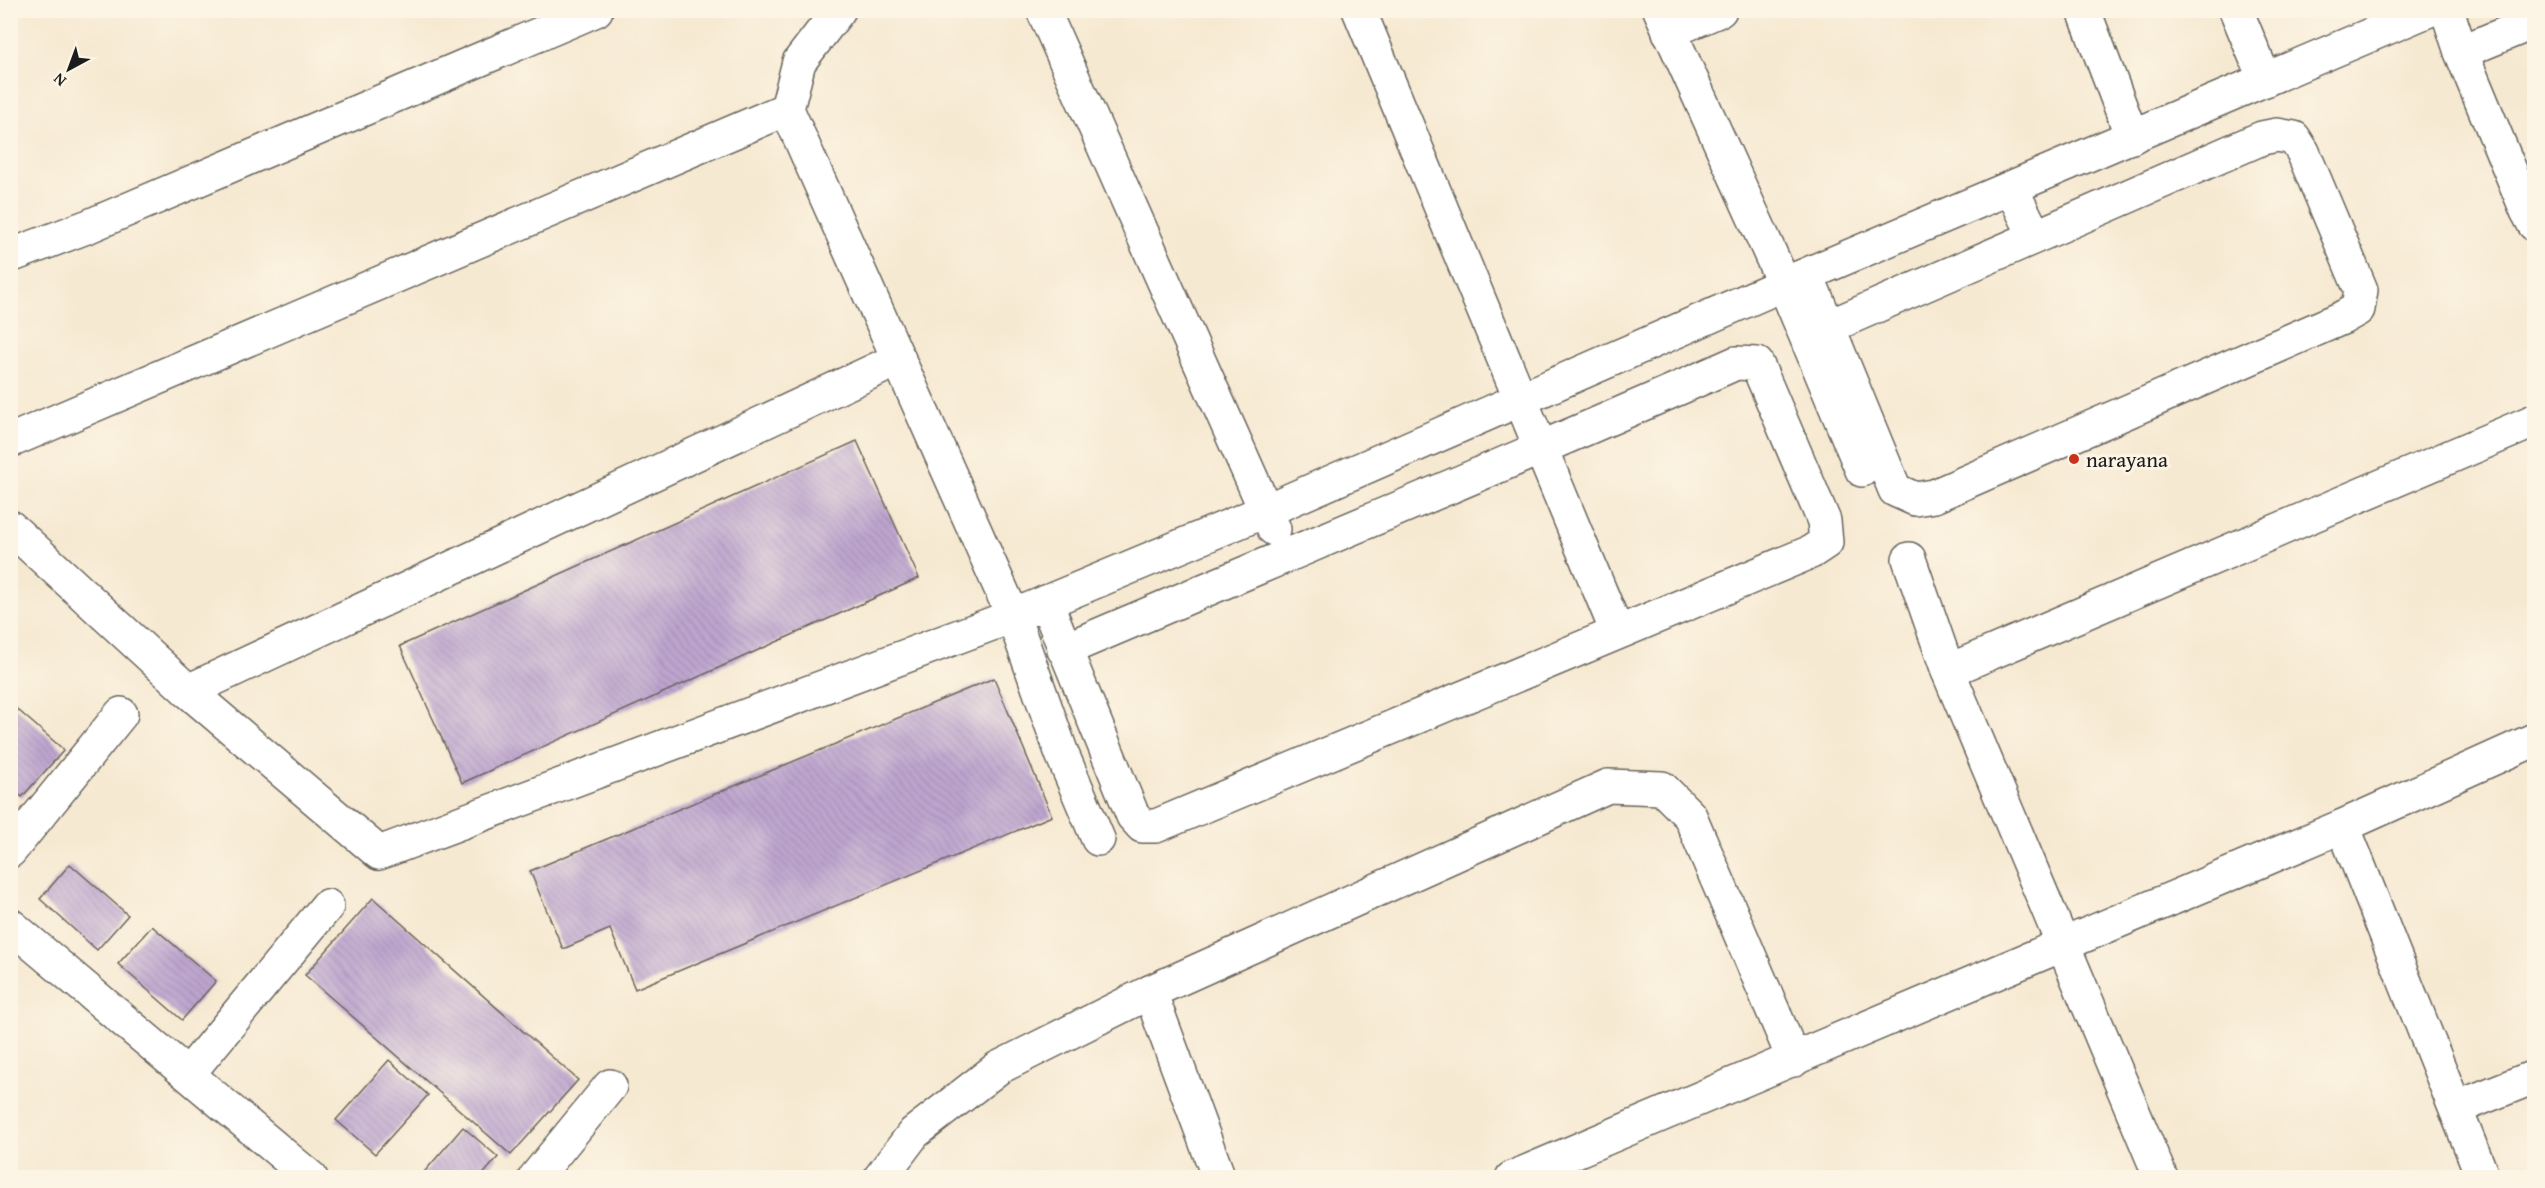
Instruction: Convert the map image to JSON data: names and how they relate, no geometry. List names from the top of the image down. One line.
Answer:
{"places":["narayana"],"north":"bottom left"}
